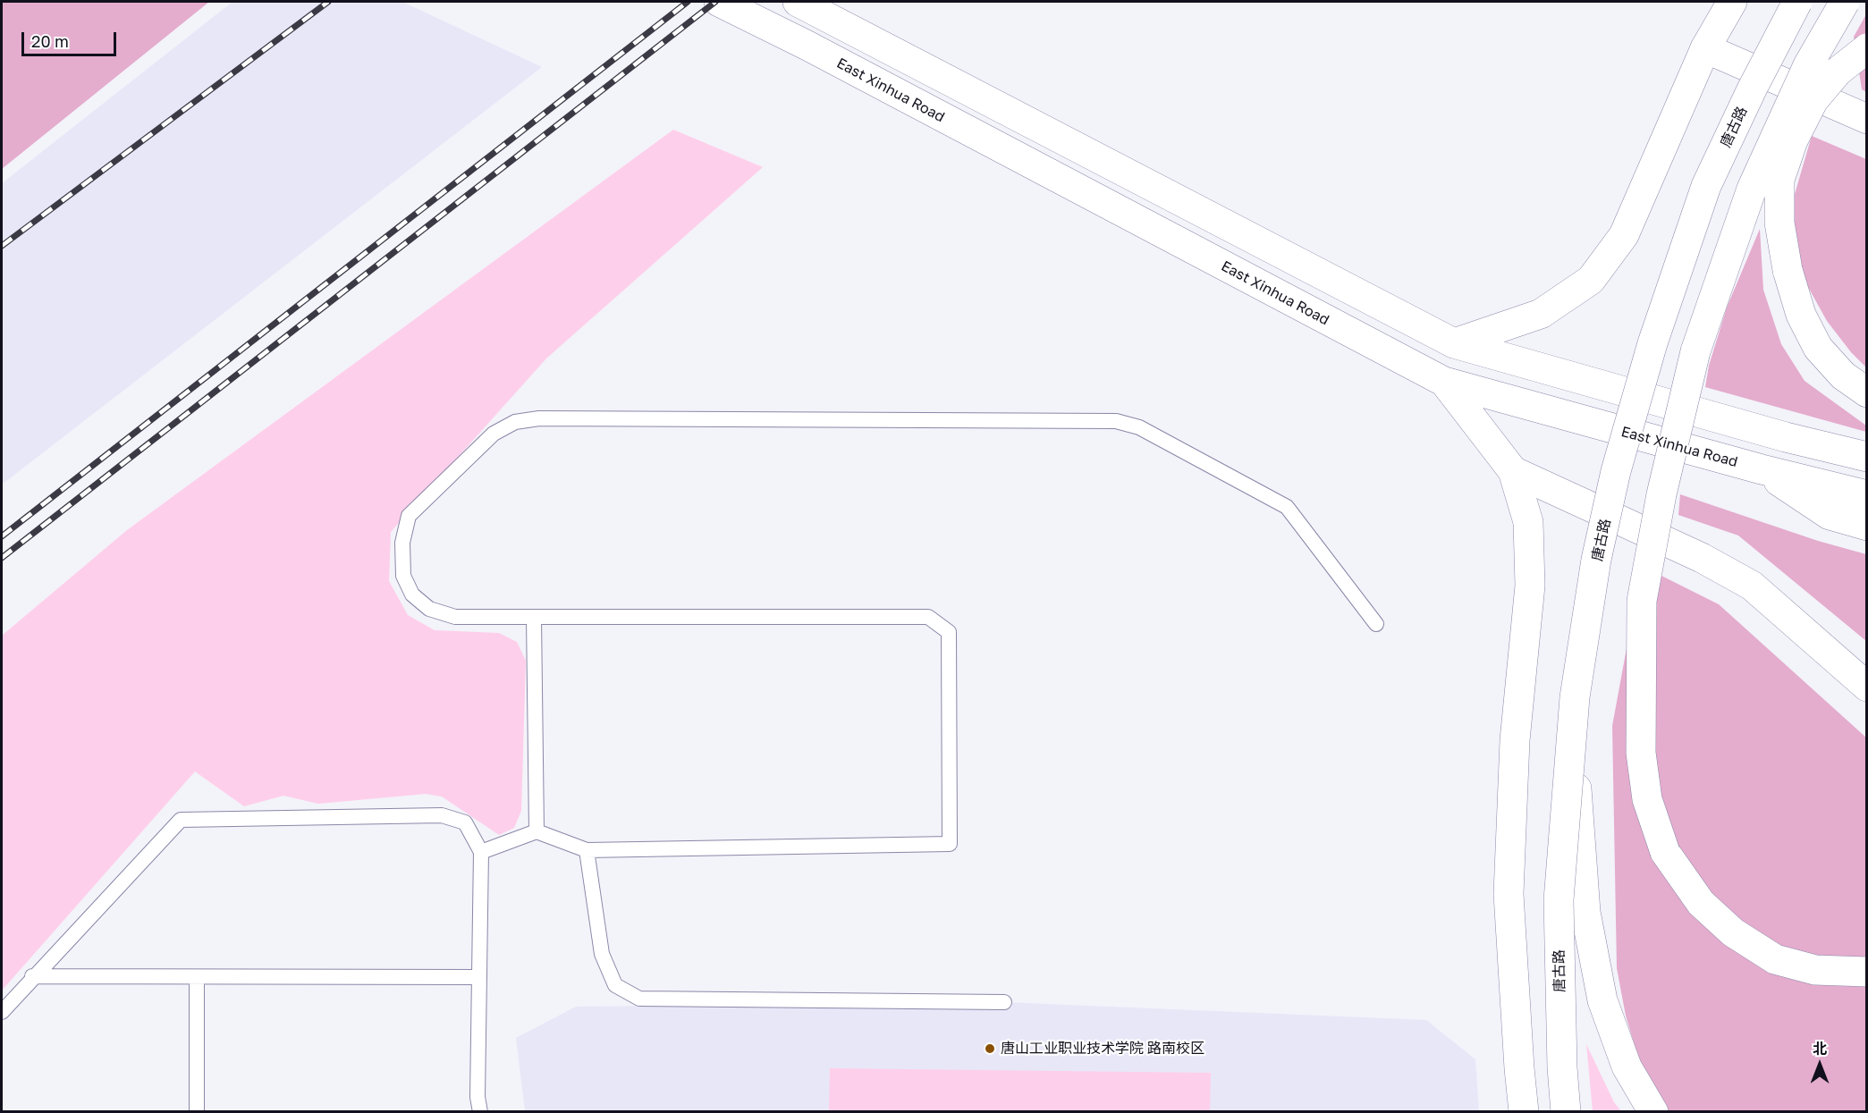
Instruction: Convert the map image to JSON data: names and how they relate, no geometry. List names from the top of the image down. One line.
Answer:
{"streets":{"main road":["East Xinhua Road","唐古路"]},"places":["唐山工业职业技术学院 路南校区"],"scale_bar":"20 m","north":"top"}
